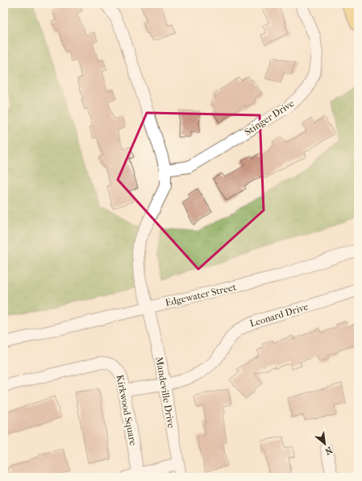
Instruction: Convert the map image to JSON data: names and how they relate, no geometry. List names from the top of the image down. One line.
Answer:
{"streets":{"street":["Stinger Drive","Edgewater Street","Leonard Drive","Mandeville Drive","Kirkwood Square"]},"crossings":[["Edgewater Street","Mandeville Drive"],["Leonard Drive","Mandeville Drive"],["Leonard Drive","Kirkwood Square"]],"north":"bottom right"}
